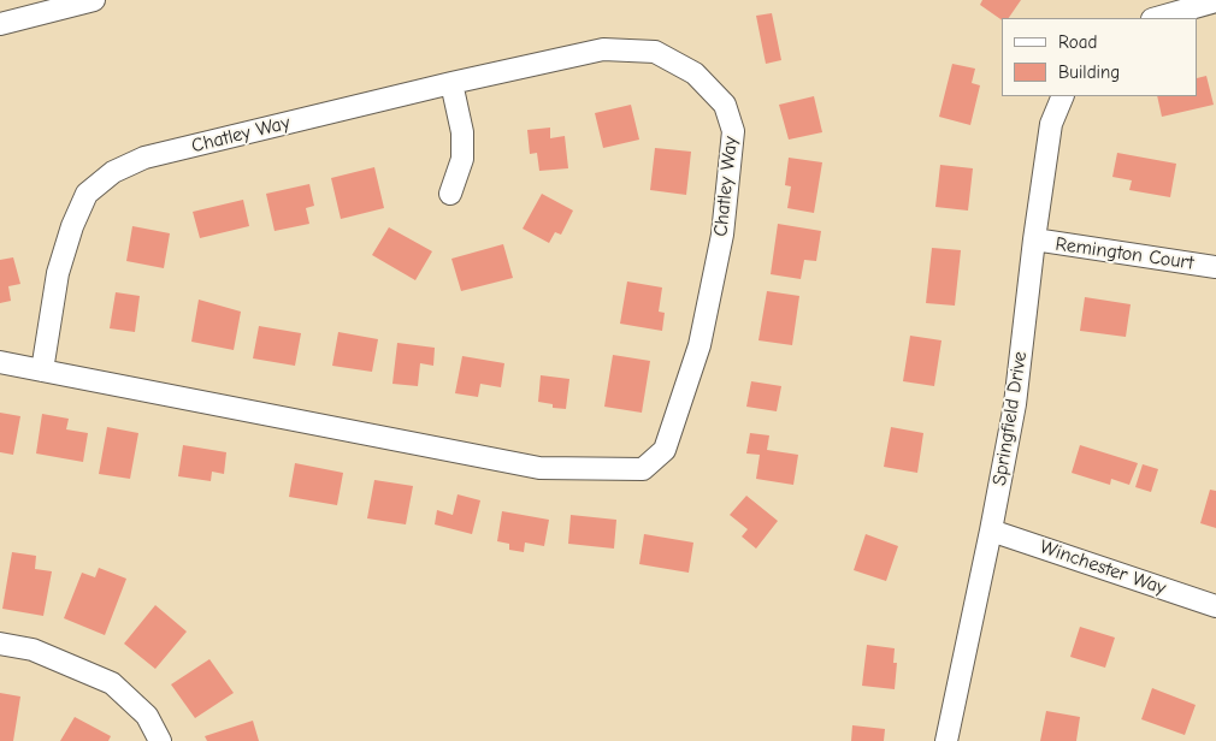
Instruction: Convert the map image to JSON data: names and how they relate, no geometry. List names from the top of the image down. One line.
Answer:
{"streets":{"street":["Chatley Way","Remington Court","Springfield Drive","Winchester Way"]},"crossings":[["Remington Court","Springfield Drive"],["Springfield Drive","Winchester Way"]],"legend":["Road","Building"]}
